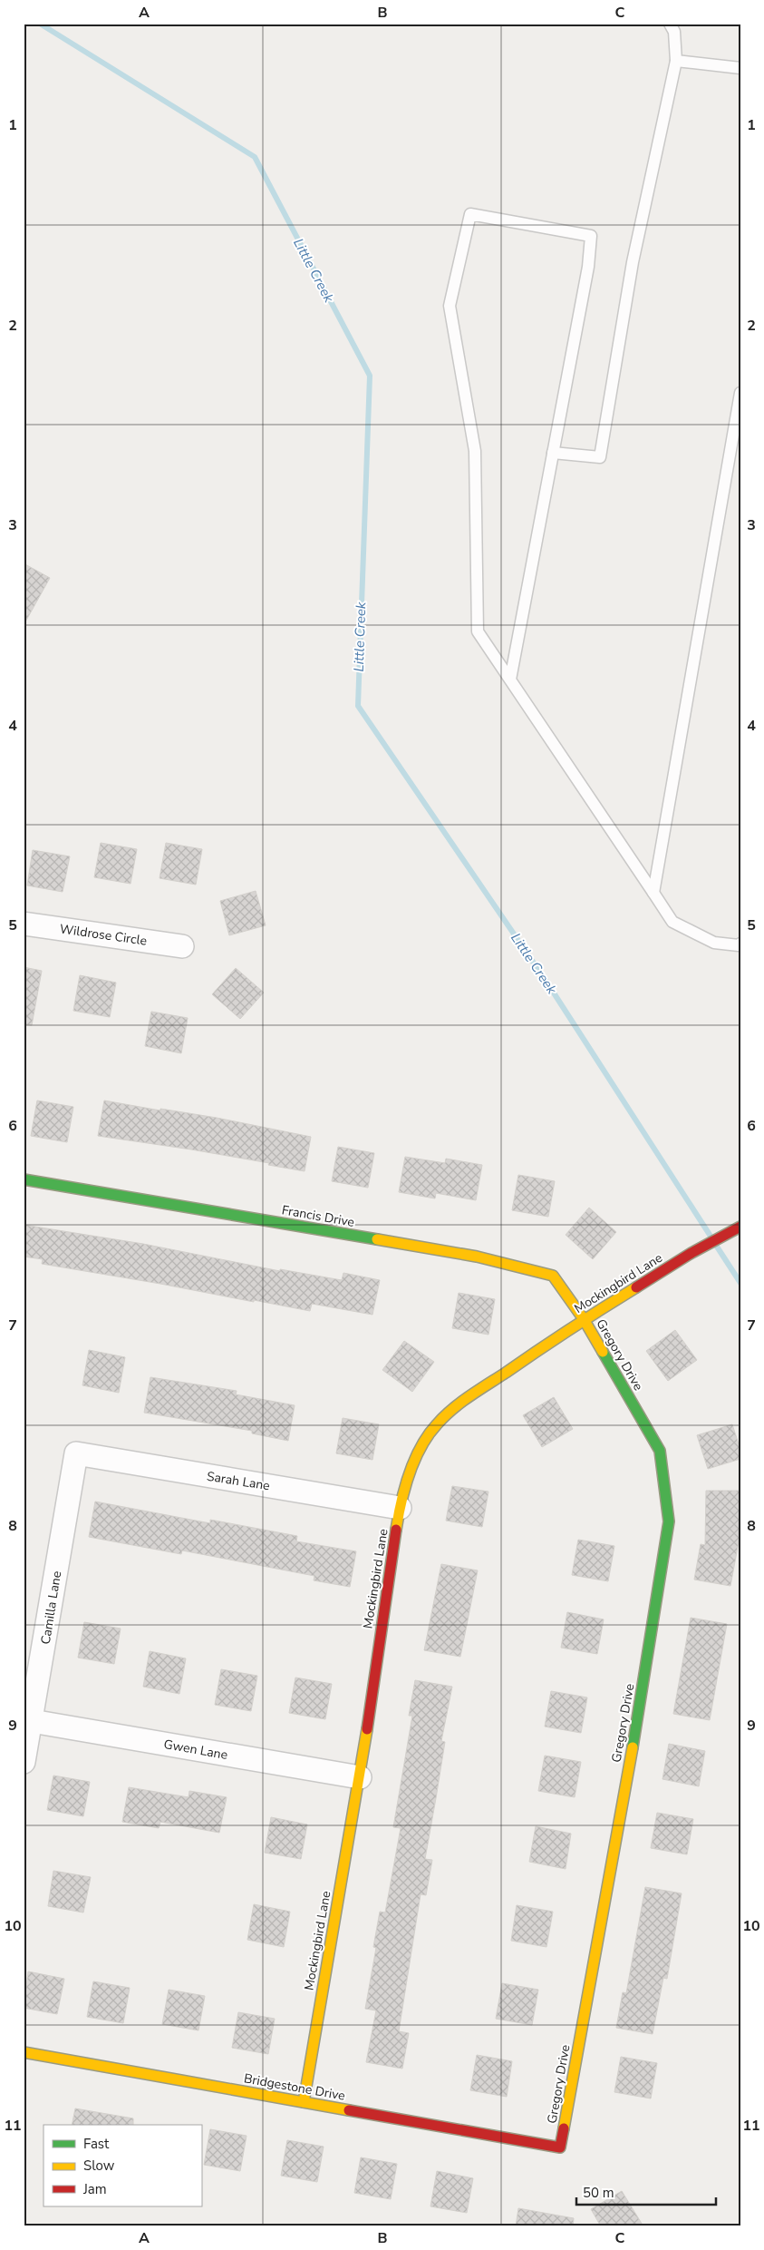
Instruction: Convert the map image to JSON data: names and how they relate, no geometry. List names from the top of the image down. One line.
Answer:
{"streets":{"street":["Wildrose Circle","Francis Drive","Mockingbird Lane","Gregory Drive","Sarah Lane","Camilla Lane","Gwen Lane","Bridgestone Drive"]},"crossings":[["Francis Drive","Mockingbird Lane"],["Francis Drive","Gregory Drive"],["Mockingbird Lane","Gregory Drive"],["Mockingbird Lane","Sarah Lane"],["Mockingbird Lane","Gwen Lane"],["Mockingbird Lane","Bridgestone Drive"],["Gregory Drive","Bridgestone Drive"],["Sarah Lane","Camilla Lane"],["Camilla Lane","Gwen Lane"]],"water":["Little Creek"],"legend":["Fast","Slow","Jam"],"scale_bar":"50 m","grid":{"columns":["A","B","C"],"rows":["1","2","3","4","5","6","7","8","9","10","11"]}}
